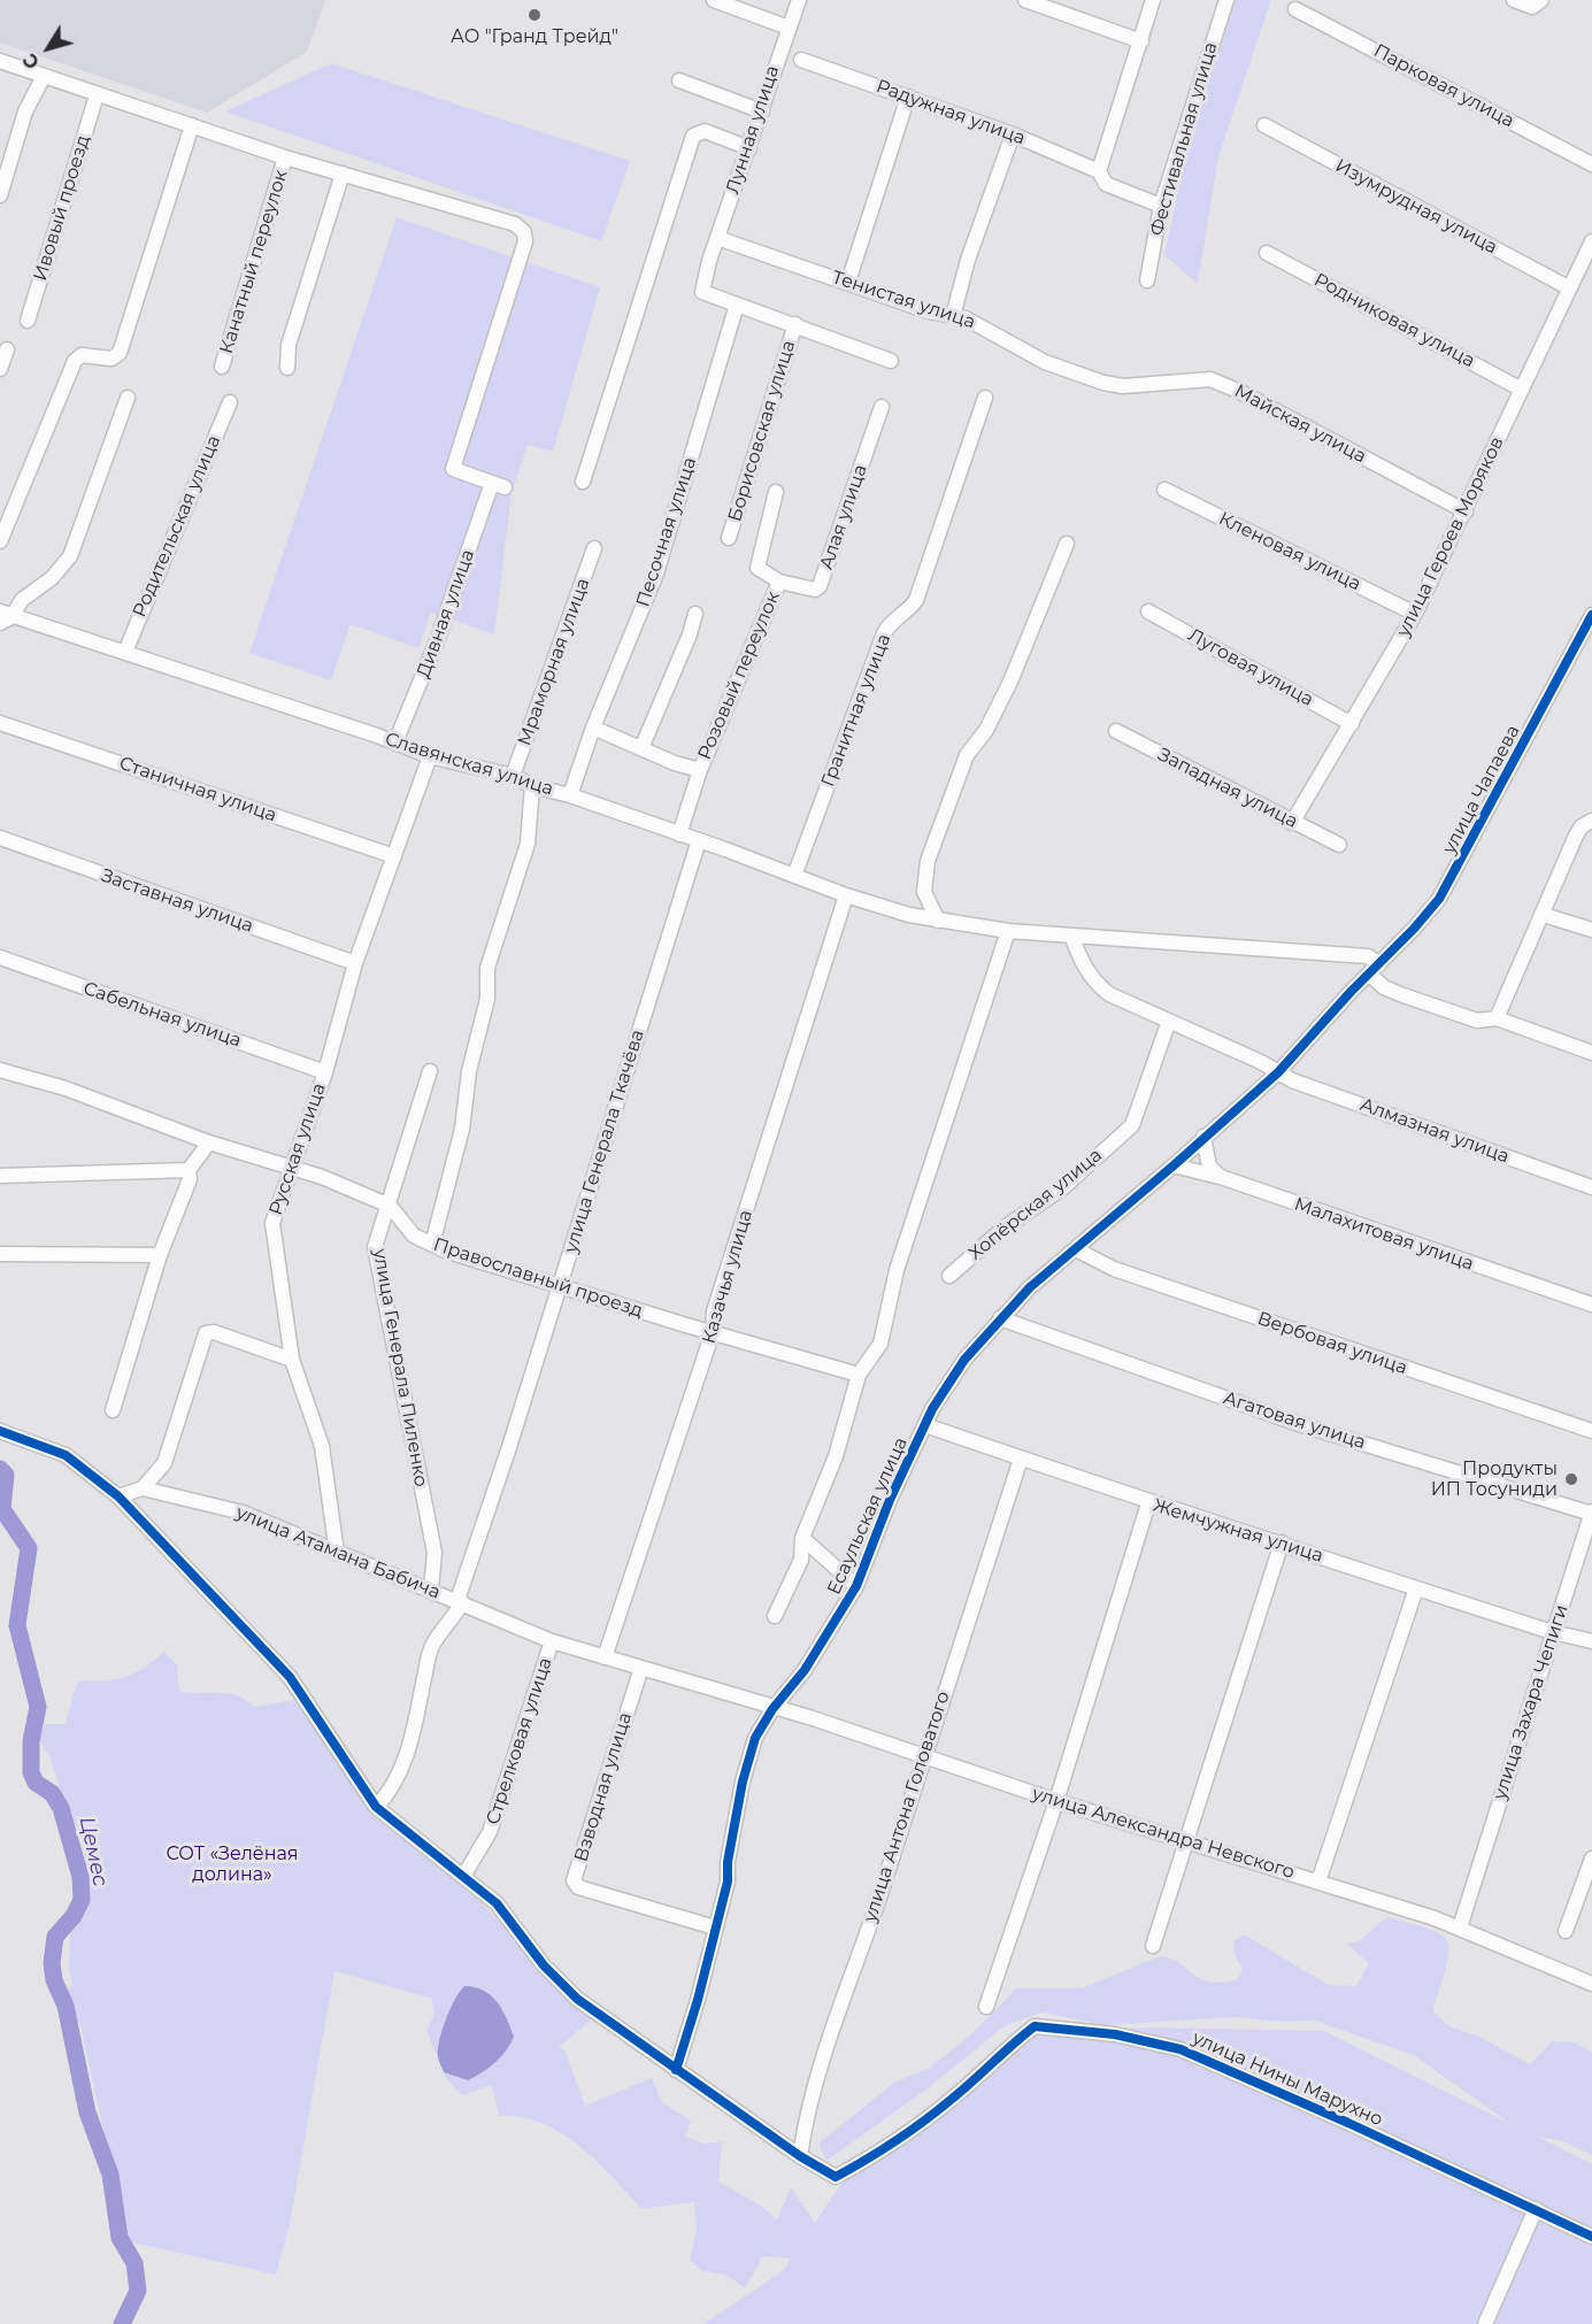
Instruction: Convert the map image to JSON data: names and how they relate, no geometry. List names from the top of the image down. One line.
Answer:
{"streets":{"street":["Парковая улица","Радужная улица","Лунная улица","Фестивальная улица","Изумрудная улица","Ивовый проезд","Канатный переулок","Тенистая улица","Родниковая улица","Майская улица","Борисовская улица","Алая улица","Родительская улица","Песочная улица","улица Героев Моряков","Кленовая улица","Дивная улица","Мраморная улица","Луговая улица","Розовый переулок","Гранитная улица","Славянская улица","Западная улица","Станичная улица","улица Чапаева","Заставная улица","Сабельная улица","Алмазная улица","улица Генерала Ткачёва","Русская улица","Хопёрская улица","Малахитовая улица","Казачья улица","Православный проезд","Вербовая улица","улица Генерала Пиленко","Агатовая улица","Есаульская улица","Жемчужная улица","улица Атамана Бабича","улица Захара Чепиги","Стрелковая улица","Взводная улица","улица Антона Головатого","улица Александра Невского","улица Нины Марухно"]},"crossings":[["Радужная улица","Фестивальная улица"],["Лунная улица","Тенистая улица"],["Лунная улица","Песочная улица"],["Изумрудная улица","улица Героев Моряков"],["Тенистая улица","Майская улица"],["Родниковая улица","улица Героев Моряков"],["Майская улица","улица Героев Моряков"],["Алая улица","Розовый переулок"],["Родительская улица","Славянская улица"],["Песочная улица","Славянская улица"],["улица Героев Моряков","Кленовая улица"],["улица Героев Моряков","Луговая улица"],["улица Героев Моряков","Западная улица"],["Дивная улица","Славянская улица"],["Мраморная улица","Славянская улица"],["Розовый переулок","Славянская улица"],["Гранитная улица","Славянская улица"],["Славянская улица","улица Генерала Ткачёва"],["Славянская улица","Русская улица"],["Славянская улица","Казачья улица"],["Станичная улица","Русская улица"],["улица Чапаева","Алмазная улица"],["улица Чапаева","Есаульская улица"],["Заставная улица","Русская улица"],["Сабельная улица","Русская улица"],["Алмазная улица","Хопёрская улица"],["Алмазная улица","Есаульская улица"],["улица Генерала Ткачёва","Православный проезд"],["улица Генерала Ткачёва","улица Атамана Бабича"],["Русская улица","Православный проезд"],["Русская улица","улица Атамана Бабича"],["Малахитовая улица","Есаульская улица"],["Казачья улица","Православный проезд"],["Казачья улица","улица Атамана Бабича"],["Православный проезд","улица Генерала Пиленко"],["Вербовая улица","Есаульская улица"],["улица Генерала Пиленко","улица Атамана Бабича"],["Агатовая улица","Есаульская улица"],["Агатовая улица","улица Захара Чепиги"],["Есаульская улица","Жемчужная улица"],["Есаульская улица","Взводная улица"],["Есаульская улица","улица Александра Невского"],["Жемчужная улица","улица Захара Чепиги"],["Жемчужная улица","улица Антона Головатого"],["улица Атамана Бабича","Стрелковая улица"],["улица Захара Чепиги","улица Александра Невского"],["улица Антона Головатого","улица Александра Невского"],["улица Антона Головатого","улица Нины Марухно"]],"water":["Цемес"],"parks":["СОТ «Зелёная долина»"],"places":["АО \"Гранд Трейд\"","Продукты ИП Тосуниди"],"north":"bottom left"}
